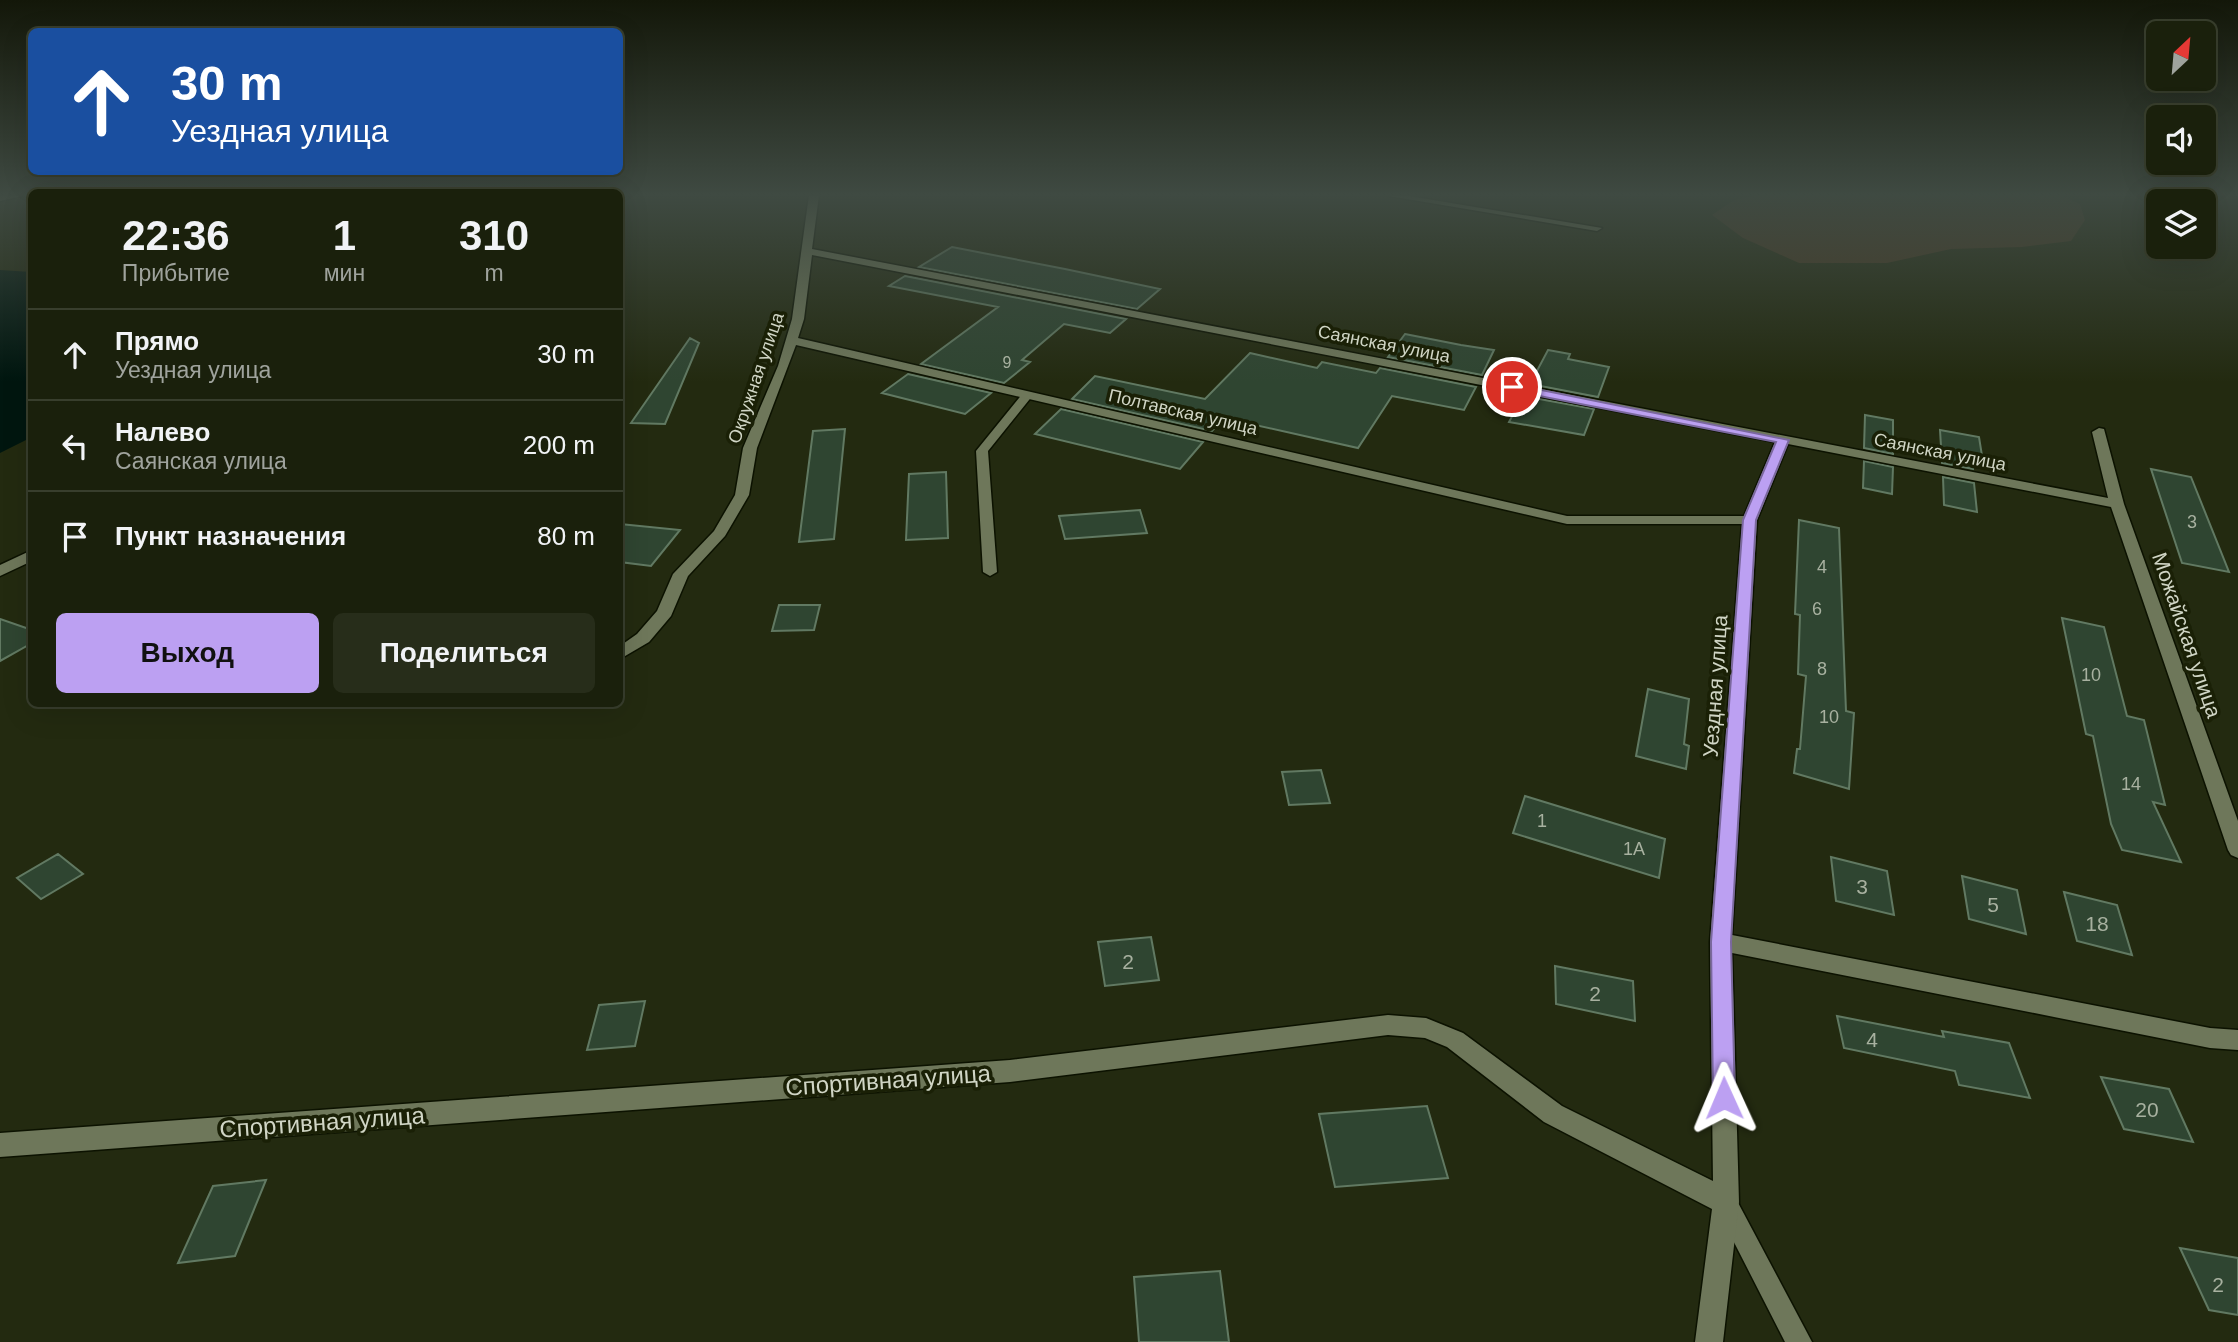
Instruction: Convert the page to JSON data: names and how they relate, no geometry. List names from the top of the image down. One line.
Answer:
{"streets":{"street":["Саянская улица","Окружная улица","Полтавская улица","Можайская улица","Уездная улица","Спортивная улица"]},"crossings":[["Саянская улица","Можайская улица"],["Саянская улица","Уездная улица"],["Окружная улица","Полтавская улица"],["Полтавская улица","Уездная улица"],["Уездная улица","Спортивная улица"]],"house_numbers":["9","3","4","6","8","10","10","14","1","1А","3","5","18","2","2","4","20","2"],"north":"top right","page":{"turn":["30 m","Уездная улица"],"eta":["22:36","Прибытие","1","мин","310","m"],"list":[{"name":"Прямо","note":"Уездная улица","value":"30 m"},{"name":"Налево","note":"Саянская улица","value":"200 m"},{"name":"Пункт назначения","value":"80 m"}],"buttons":["Выход","Поделиться"]}}
